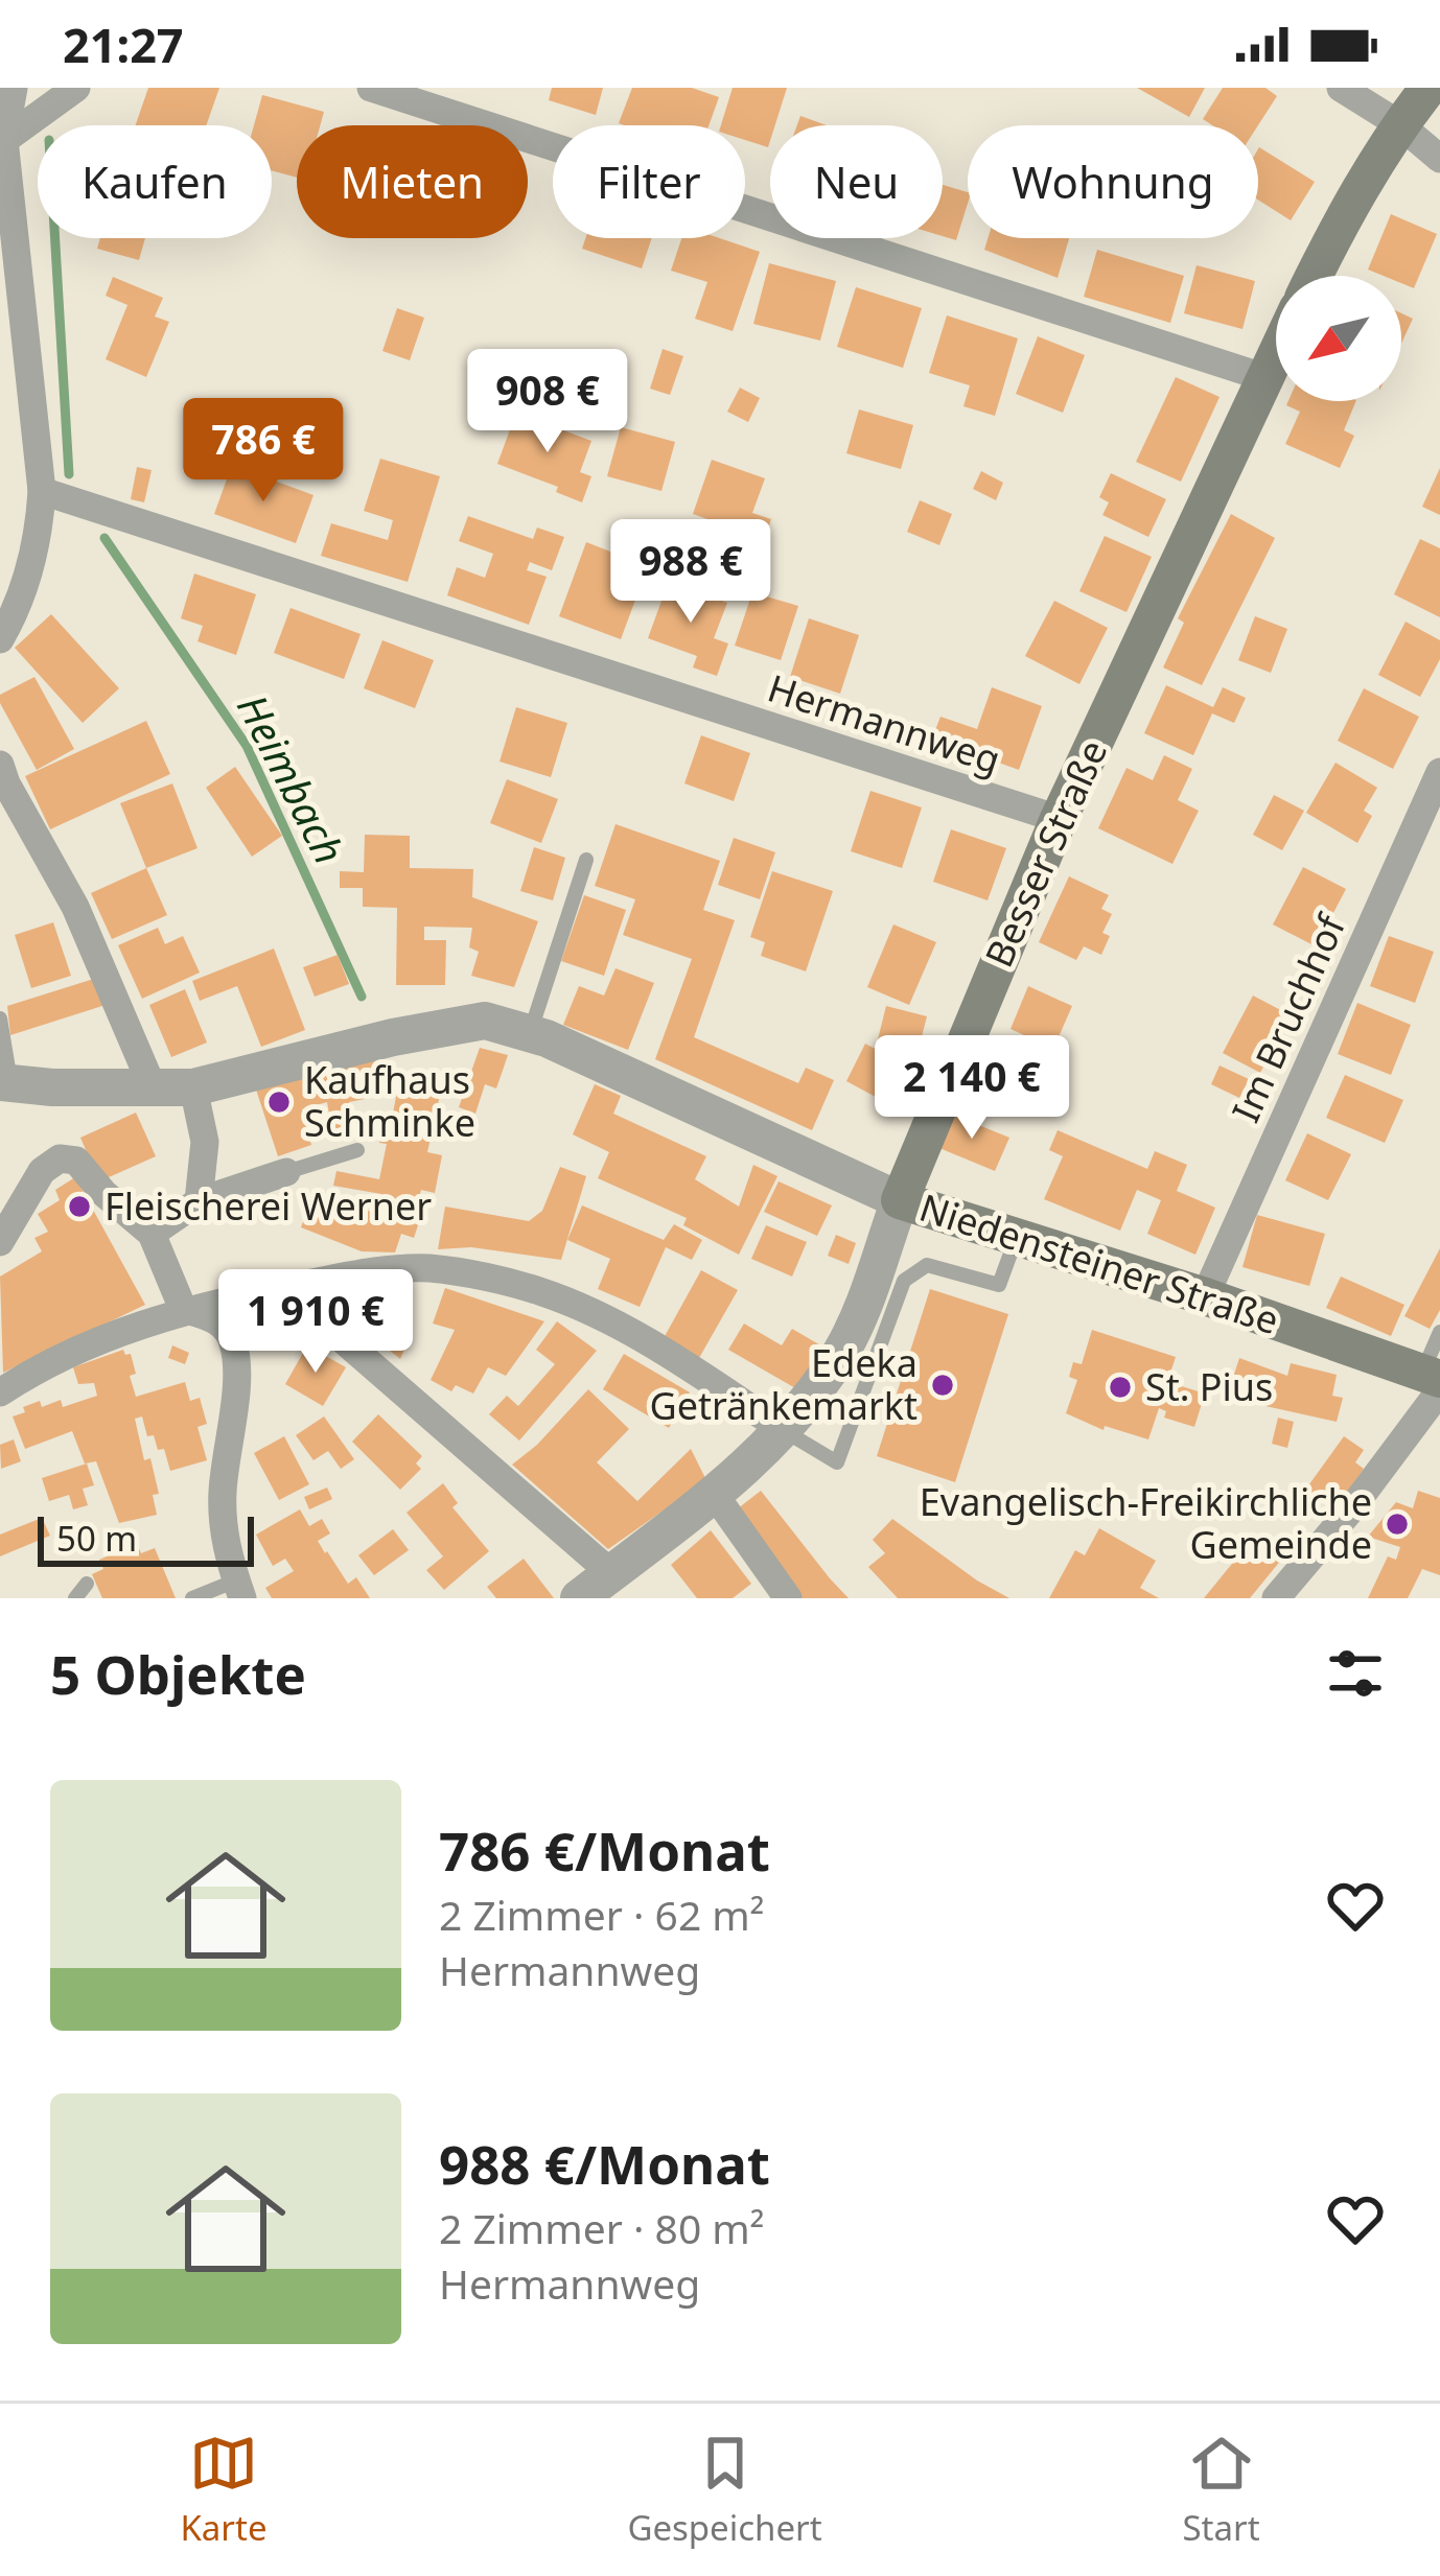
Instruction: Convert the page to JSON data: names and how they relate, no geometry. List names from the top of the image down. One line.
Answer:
{"streets":{"main road":["Besser Straße","Niedensteiner Straße"],"street":["Hermannweg","Im Bruchhof"]},"crossings":[["Hermannweg","Besser Straße"],["Besser Straße","Niedensteiner Straße"],["Im Bruchhof","Niedensteiner Straße"]],"water":["Heimbach"],"places":["Kaufhaus Schminke","Fleischerei Werner","Edeka Getränkemarkt","St. Pius","Evangelisch-Freikirchliche Gemeinde"],"scale_bar":"50 m","north":"bottom left","page":{"status":"21:27","chip":["Kaufen","Mieten","Filter","Neu","Wohnung"],"price":["908 €","786 €","988 €","2 140 €","1 910 €"],"scale":"50 m","heading":"5 Objekte","list":[{"name":"786 €/Monat","note":"2 Zimmer · 62 m² · Hermannweg"},{"name":"988 €/Monat","note":"2 Zimmer · 80 m² · Hermannweg"}],"tabs":["Karte","Gespeichert","Start"]}}
